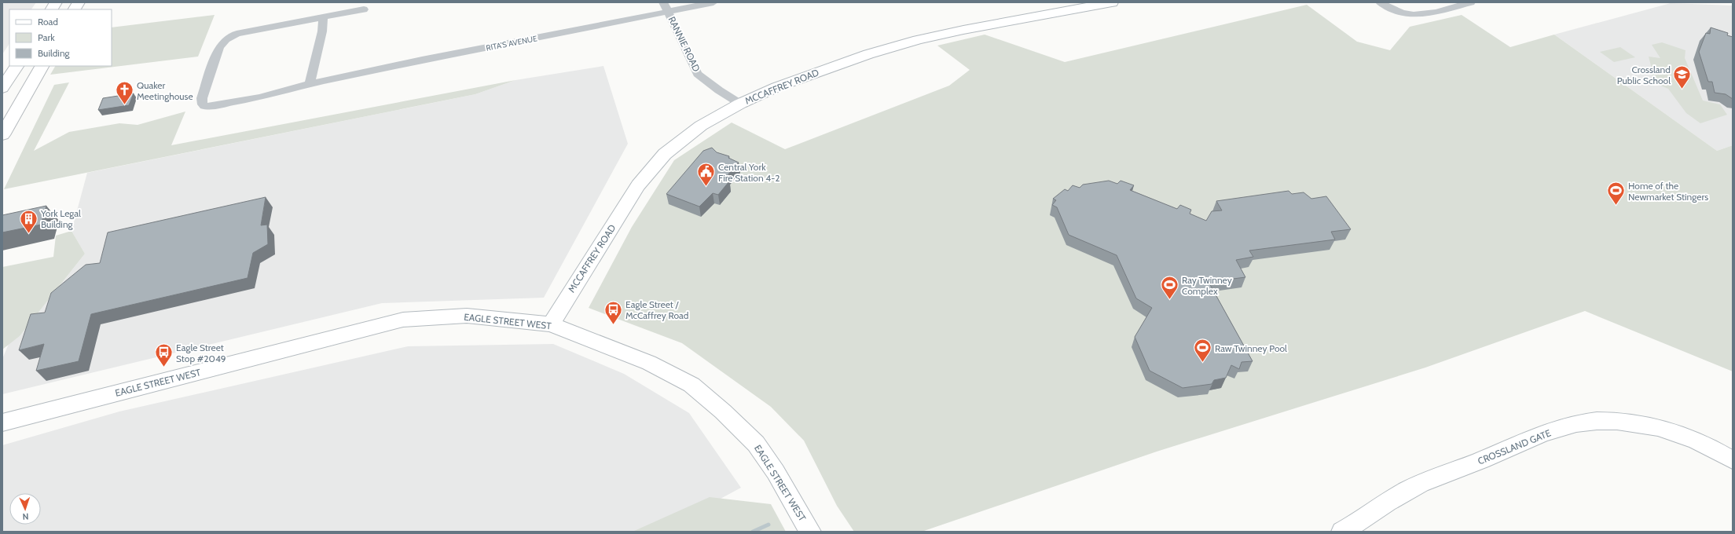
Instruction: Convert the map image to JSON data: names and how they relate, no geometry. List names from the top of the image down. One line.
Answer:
{"streets":{"street":["RITA'S AVENUE","RANNIE ROAD","MCCAFFREY ROAD","EAGLE STREET WEST","CROSSLAND GATE"]},"crossings":[["RITA'S AVENUE","RANNIE ROAD"],["RANNIE ROAD","MCCAFFREY ROAD"],["MCCAFFREY ROAD","EAGLE STREET WEST"]],"places":{"school or university":["Crossland Public School"],"church":["Quaker Meetinghouse"],"public building":["Central York Fire Station 4-2"],"sports":["Home of the Newmarket Stingers","Ray Twinney Complex","Raw Twinney Pool"],"building":["York Legal Building"],"bus stop":["Eagle Street / McCaffrey Road","Eagle Street Stop #2049"]},"legend":["Road","Park","Building"],"north":"bottom"}
